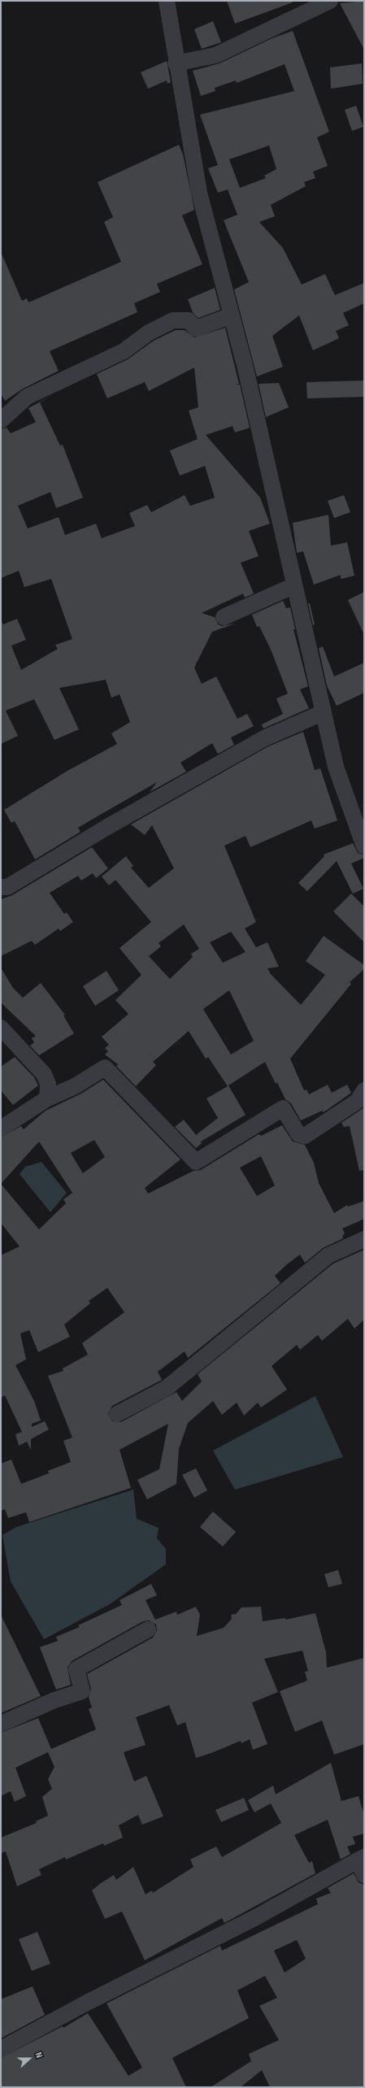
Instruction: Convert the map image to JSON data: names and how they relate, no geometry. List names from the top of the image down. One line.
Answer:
{"north":"right"}
